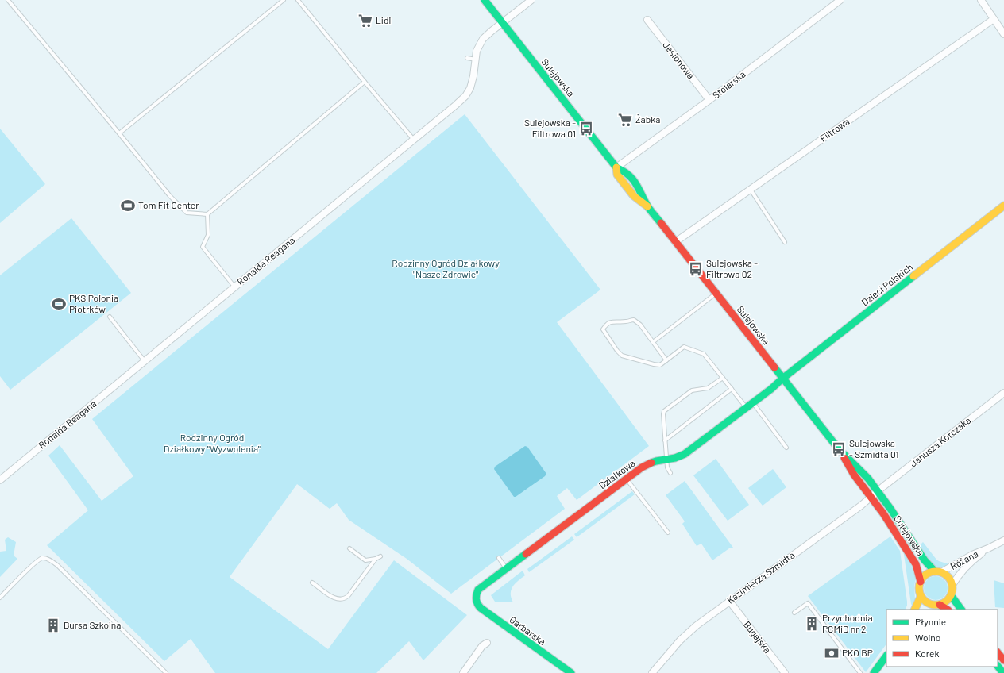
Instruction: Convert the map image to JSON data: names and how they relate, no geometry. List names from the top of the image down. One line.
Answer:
{"streets":{"main road":["Sulejowska","Dzieci Polskich","Działkowa","Garbarska"],"street":["Jesionowa","Stolarska","Filtrowa","Ronalda Reagana","Janusza Korczaka","Różana","Kazimierza Szmidta","Bugajska"]},"crossings":[["Jesionowa","Stolarska"],["Sulejowska","Stolarska"],["Sulejowska","Filtrowa"],["Sulejowska","Ronalda Reagana"],["Sulejowska","Dzieci Polskich"],["Sulejowska","Janusza Korczaka"],["Sulejowska","Działkowa"],["Sulejowska","Różana"],["Sulejowska","Kazimierza Szmidta"],["Dzieci Polskich","Działkowa"],["Janusza Korczaka","Kazimierza Szmidta"],["Działkowa","Garbarska"],["Kazimierza Szmidta","Bugajska"]],"parks":["Rodzinny Ogród Działkowy \"Nasze Zdrowie\"","Rodzinny Ogród Działkowy \"Wyzwolenia\""],"places":{"supermarket":["Lidl","Żabka"],"bus stop":["Sulejowska - Filtrowa 01","Sulejowska - Filtrowa 02","Sulejowska - Szmidta 01"],"sports":["Tom Fit Center","PKS Polonia Piotrków"],"building":["Przychodnia PCMiD nr 2","Bursa Szkolna"],"bank":["PKO BP"]},"legend":["Płynnie","Wolno","Korek"]}
